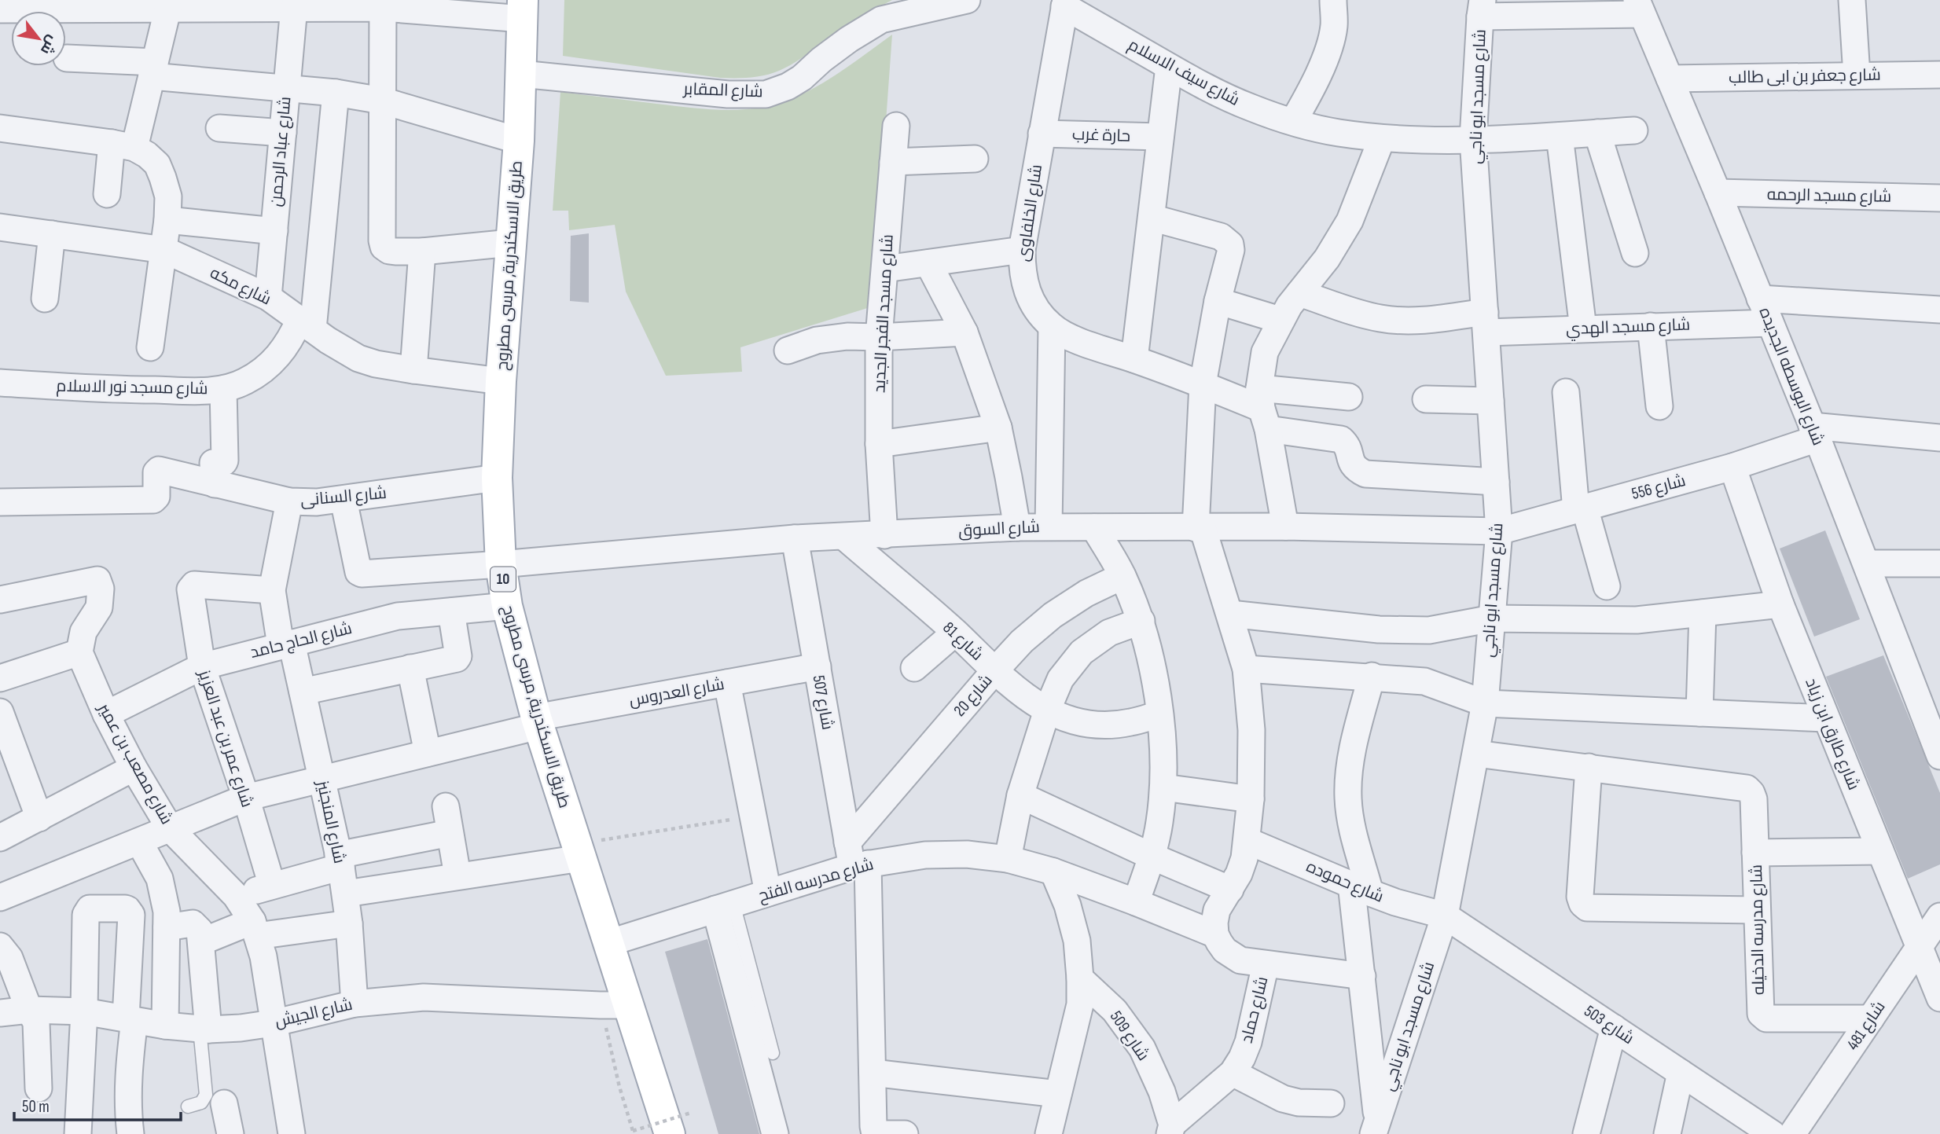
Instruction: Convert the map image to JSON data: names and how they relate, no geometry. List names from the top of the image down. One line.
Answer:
{"streets":{"main road":["طريق الاسكندرية, مرسى مطروح","10"],"street":["شارع سيف الاسلام","شارع جعفر بن ابى طالب","شارع المقابر","شارع مسجد ابو ناجي","حارة غرب","شارع عباد الرحمن","شارع مسجد الرحمه","شارع الخلفاوى","شارع مكه","شارع مسجد الفجر الجديد","شارع مسجد الهدي","شارع البوسطه الجديده","شارع مسجد نور الاسلام","شارع 556","شارع السنانى","شارع السوق","شارع الحاج حامد","شارع 81","شارع العدروس","شارع 20","شارع 507","شارع طارق ابن زياد","شارع عمر بن عبد العزيز","شارع مصعب بن عمير","شارع المنجنيز","شارع مدرسه الفتح","شارع حموده","شارع مدرسه الدخيله","شارع حماد","شارع الجيش","شارع 503","شارع 481","شارع 509"]},"crossings":[["شارع سيف الاسلام","شارع مسجد ابو ناجي"],["شارع سيف الاسلام","شارع الخلفاوى"],["شارع جعفر بن ابى طالب","شارع البوسطه الجديده"],["شارع المقابر","طريق الاسكندرية, مرسى مطروح"],["شارع مسجد ابو ناجي","شارع مسجد الهدي"],["شارع مسجد ابو ناجي","شارع 556"],["شارع مسجد ابو ناجي","شارع السوق"],["شارع مسجد ابو ناجي","شارع حموده"],["شارع مسجد ابو ناجي","شارع 503"],["حارة غرب","شارع الخلفاوى"],["شارع عباد الرحمن","شارع مكه"],["شارع مسجد الرحمه","شارع البوسطه الجديده"],["طريق الاسكندرية, مرسى مطروح","شارع مكه"],["طريق الاسكندرية, مرسى مطروح","شارع السنانى"],["طريق الاسكندرية, مرسى مطروح","شارع السوق"],["طريق الاسكندرية, مرسى مطروح","شارع الحاج حامد"],["طريق الاسكندرية, مرسى مطروح","شارع العدروس"],["طريق الاسكندرية, مرسى مطروح","شارع مدرسه الفتح"],["طريق الاسكندرية, مرسى مطروح","شارع الجيش"],["شارع مكه","شارع مسجد نور الاسلام"],["شارع مسجد الفجر الجديد","شارع السوق"],["شارع مسجد الهدي","شارع البوسطه الجديده"],["شارع البوسطه الجديده","شارع 556"],["شارع 556","شارع السوق"],["شارع 556","شارع طارق ابن زياد"],["شارع السنانى","شارع السوق"],["شارع السنانى","شارع المنجنيز"],["شارع السوق","شارع 81"],["شارع السوق","شارع 507"],["شارع الحاج حامد","شارع عمر بن عبد العزيز"],["شارع الحاج حامد","شارع مصعب بن عمير"],["شارع الحاج حامد","شارع المنجنيز"],["شارع 81","شارع 20"],["شارع العدروس","شارع 507"],["شارع العدروس","شارع عمر بن عبد العزيز"],["شارع العدروس","شارع مصعب بن عمير"],["شارع العدروس","شارع المنجنيز"],["شارع 20","شارع 507"],["شارع 20","شارع مدرسه الفتح"],["شارع 507","شارع مدرسه الفتح"],["شارع طارق ابن زياد","شارع 481"],["شارع عمر بن عبد العزيز","شارع المنجنيز"],["شارع مصعب بن عمير","شارع الجيش"],["شارع المنجنيز","شارع الجيش"],["شارع حموده","شارع 503"],["شارع مدرسه الدخيله","شارع 481"],["شارع حماد","شارع 509"]],"scale_bar":"50 m","north":"bottom right"}
